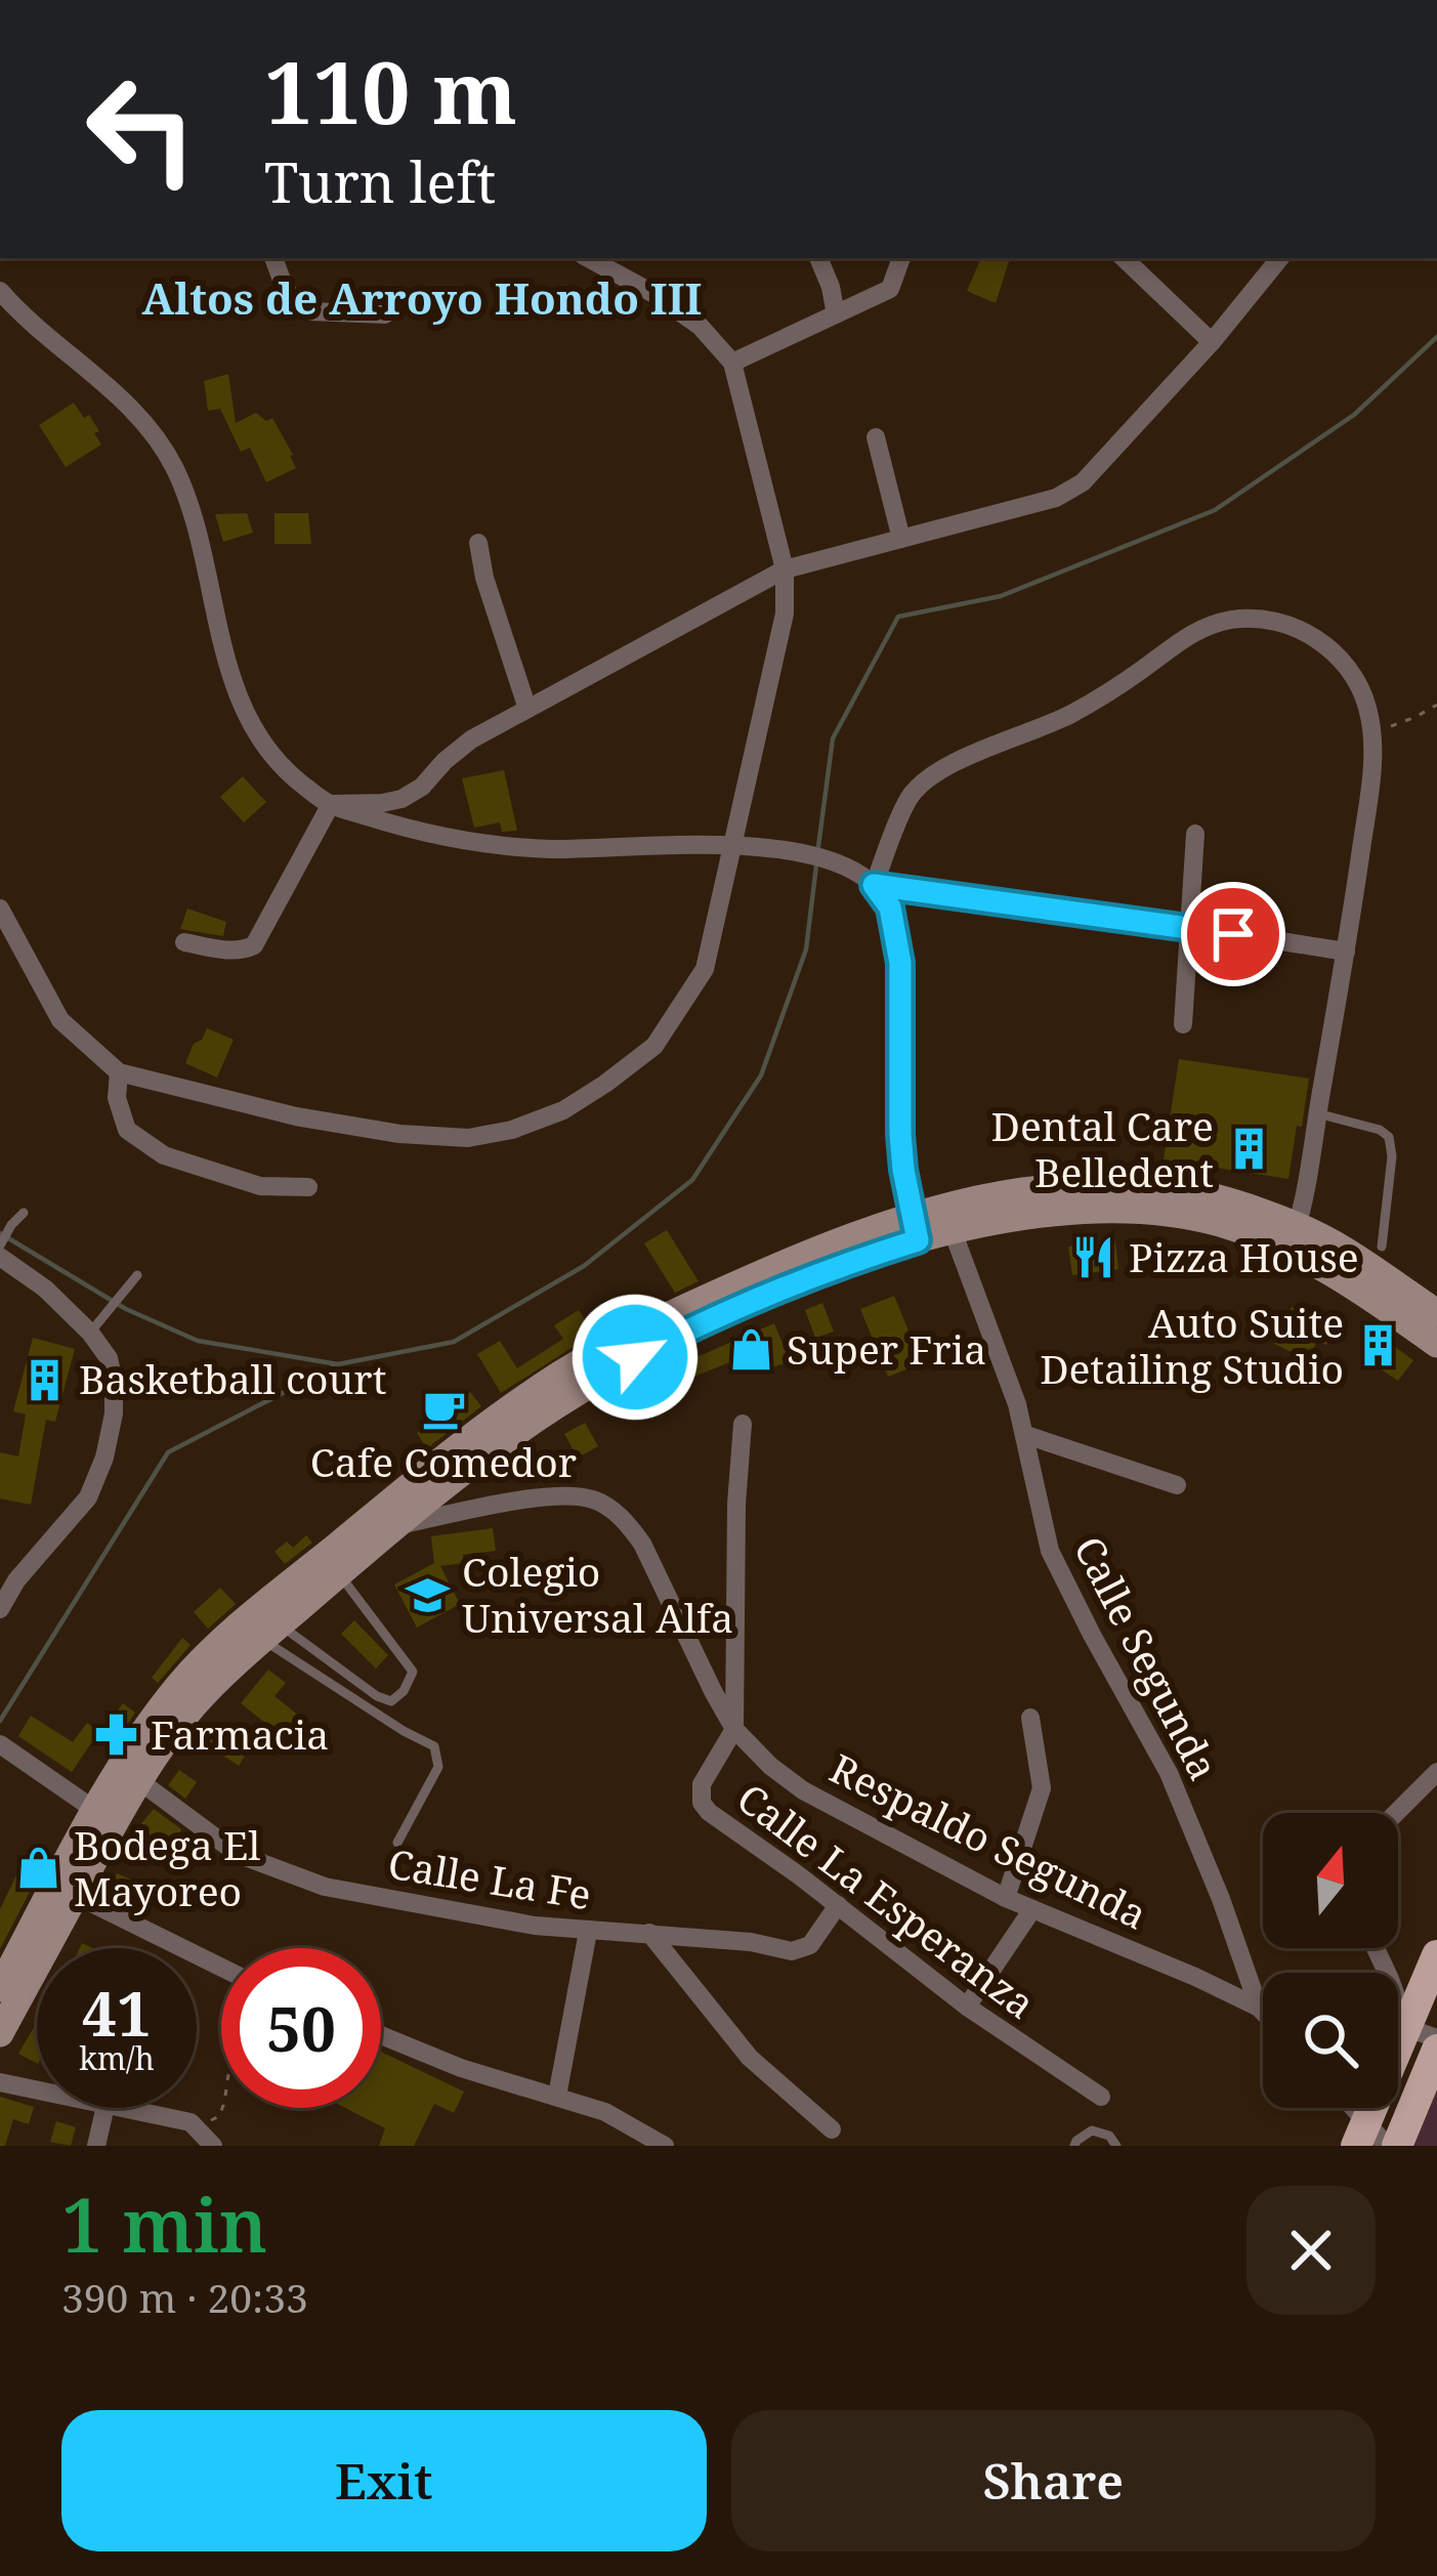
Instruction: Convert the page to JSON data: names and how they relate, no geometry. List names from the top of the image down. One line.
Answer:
{"streets":{"street":["Calle Segunda","Respaldo Segunda","Calle La Fe","Calle La Esperanza"]},"crossings":[["Calle Segunda","Respaldo Segunda"],["Respaldo Segunda","Calle La Esperanza"],["Calle La Fe","Calle La Esperanza"]],"districts":["Altos de Arroyo Hondo III"],"places":{"building":["Dental Care Belledent","Auto Suite Detailing Studio","Basketball court"],"restaurant":["Pizza House"],"shop":["Super Fria","Bodega El Mayoreo"],"cafe":["Cafe Comedor"],"school or university":["Colegio Universal Alfa"],"pharmacy":["Farmacia"]},"north":"top","page":{"turn":["110 m","Turn left"],"speed":"41 km/h","limit":"50","heading":["1 min","390 m · 20:33"],"buttons":["Exit","Share"]}}
